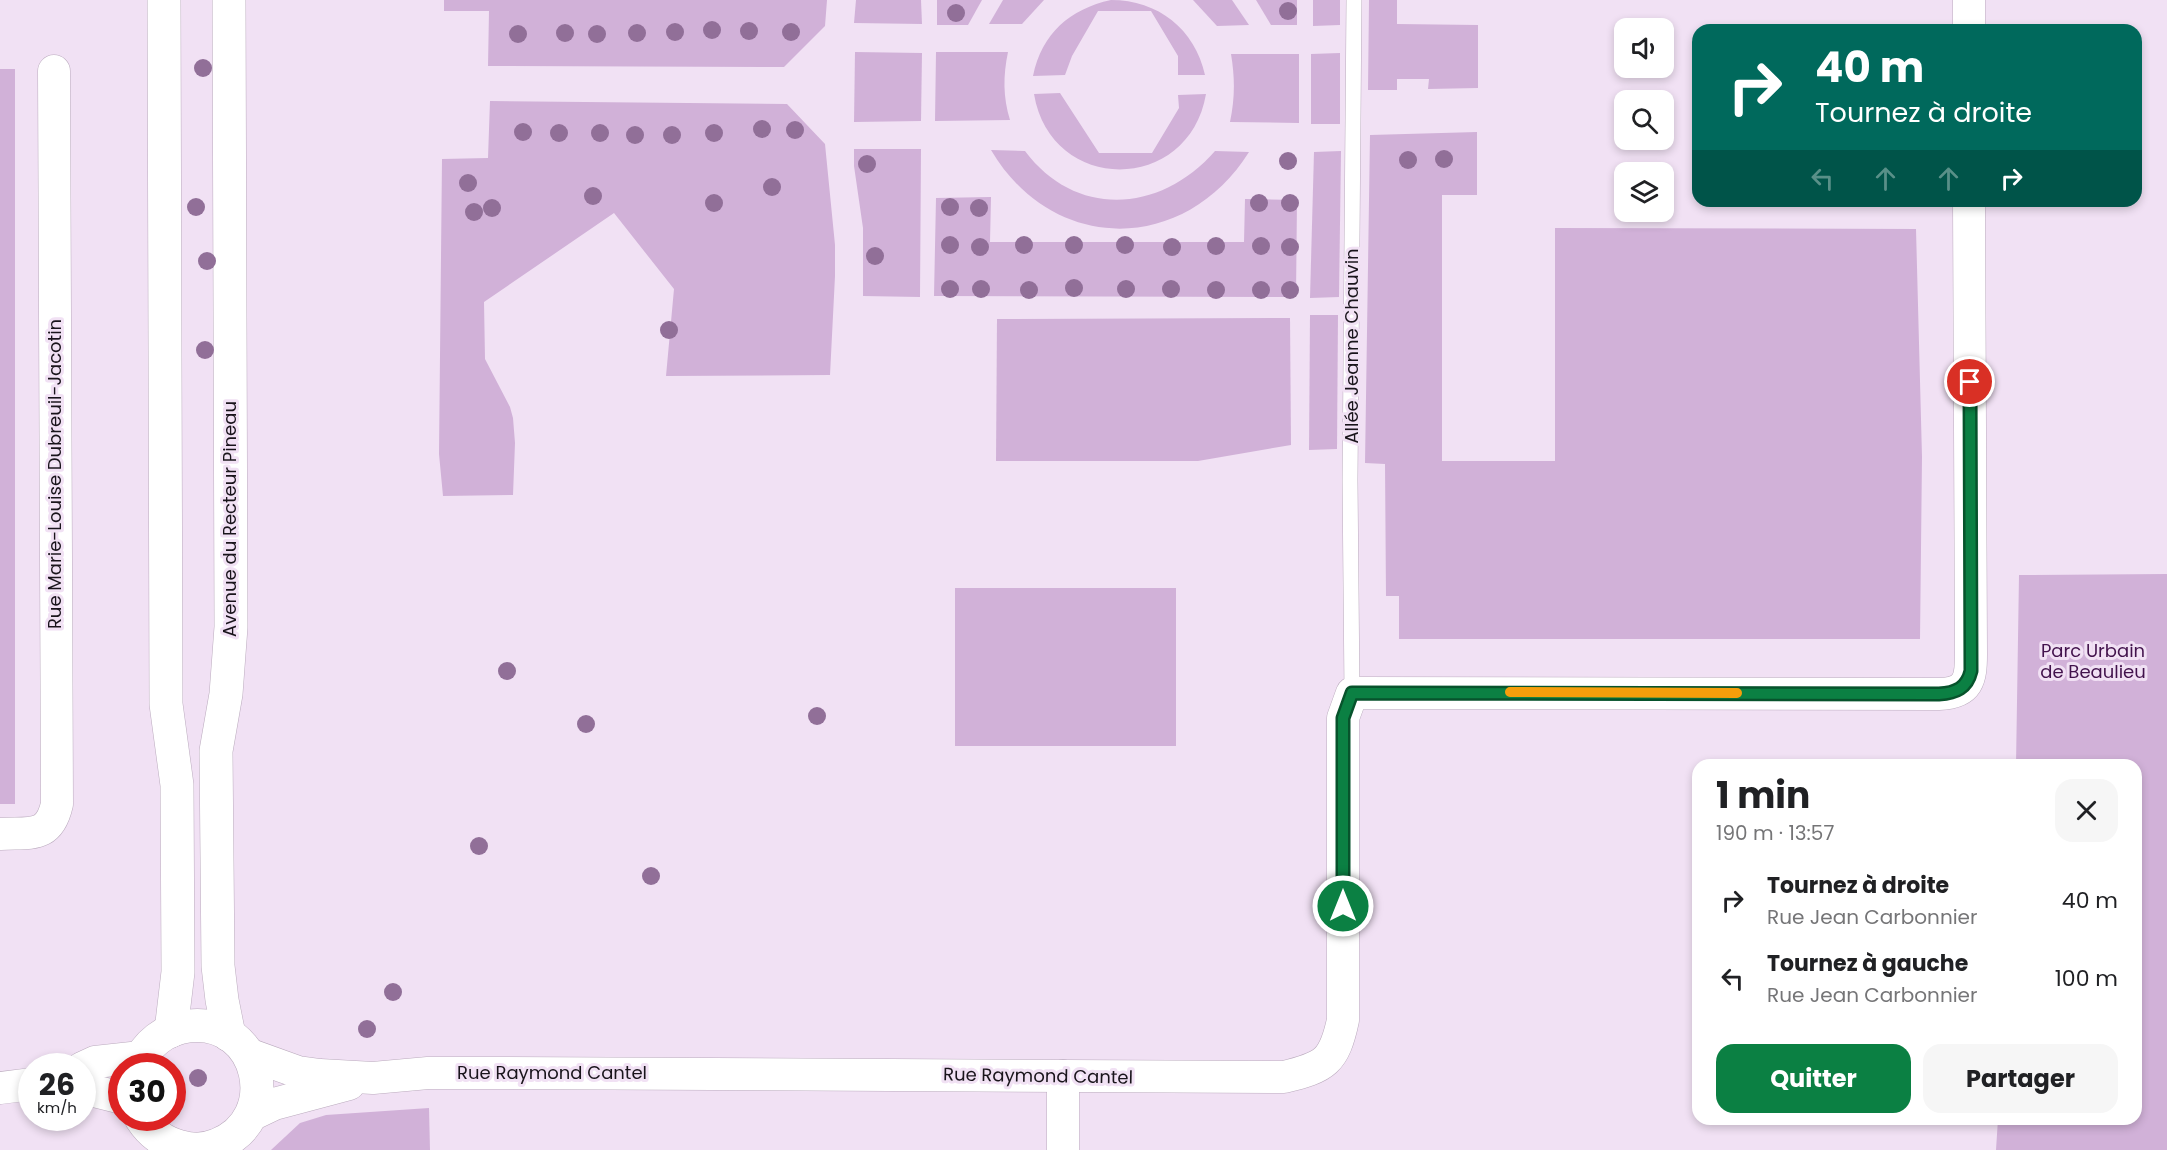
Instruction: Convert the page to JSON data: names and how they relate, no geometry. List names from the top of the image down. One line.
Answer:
{"streets":{"main road":["Avenue du Recteur Pineau"],"street":["Rue Marie-Louise Dubreuil-Jacotin","Rue Raymond Cantel"],"lane":["Allée Jeanne Chauvin"]},"crossings":[["Allée Jeanne Chauvin","Rue Raymond Cantel"],["Avenue du Recteur Pineau","Rue Raymond Cantel"]],"parks":["Parc Urbain de Beaulieu"],"page":{"turn":["40 m","Tournez à droite"],"heading":["1 min","190 m · 13:57"],"list":[{"name":"Tournez à droite","note":"Rue Jean Carbonnier","value":"40 m"},{"name":"Tournez à gauche","note":"Rue Jean Carbonnier","value":"100 m"}],"buttons":["Quitter","Partager"],"speed":"26 km/h","limit":"30"}}
